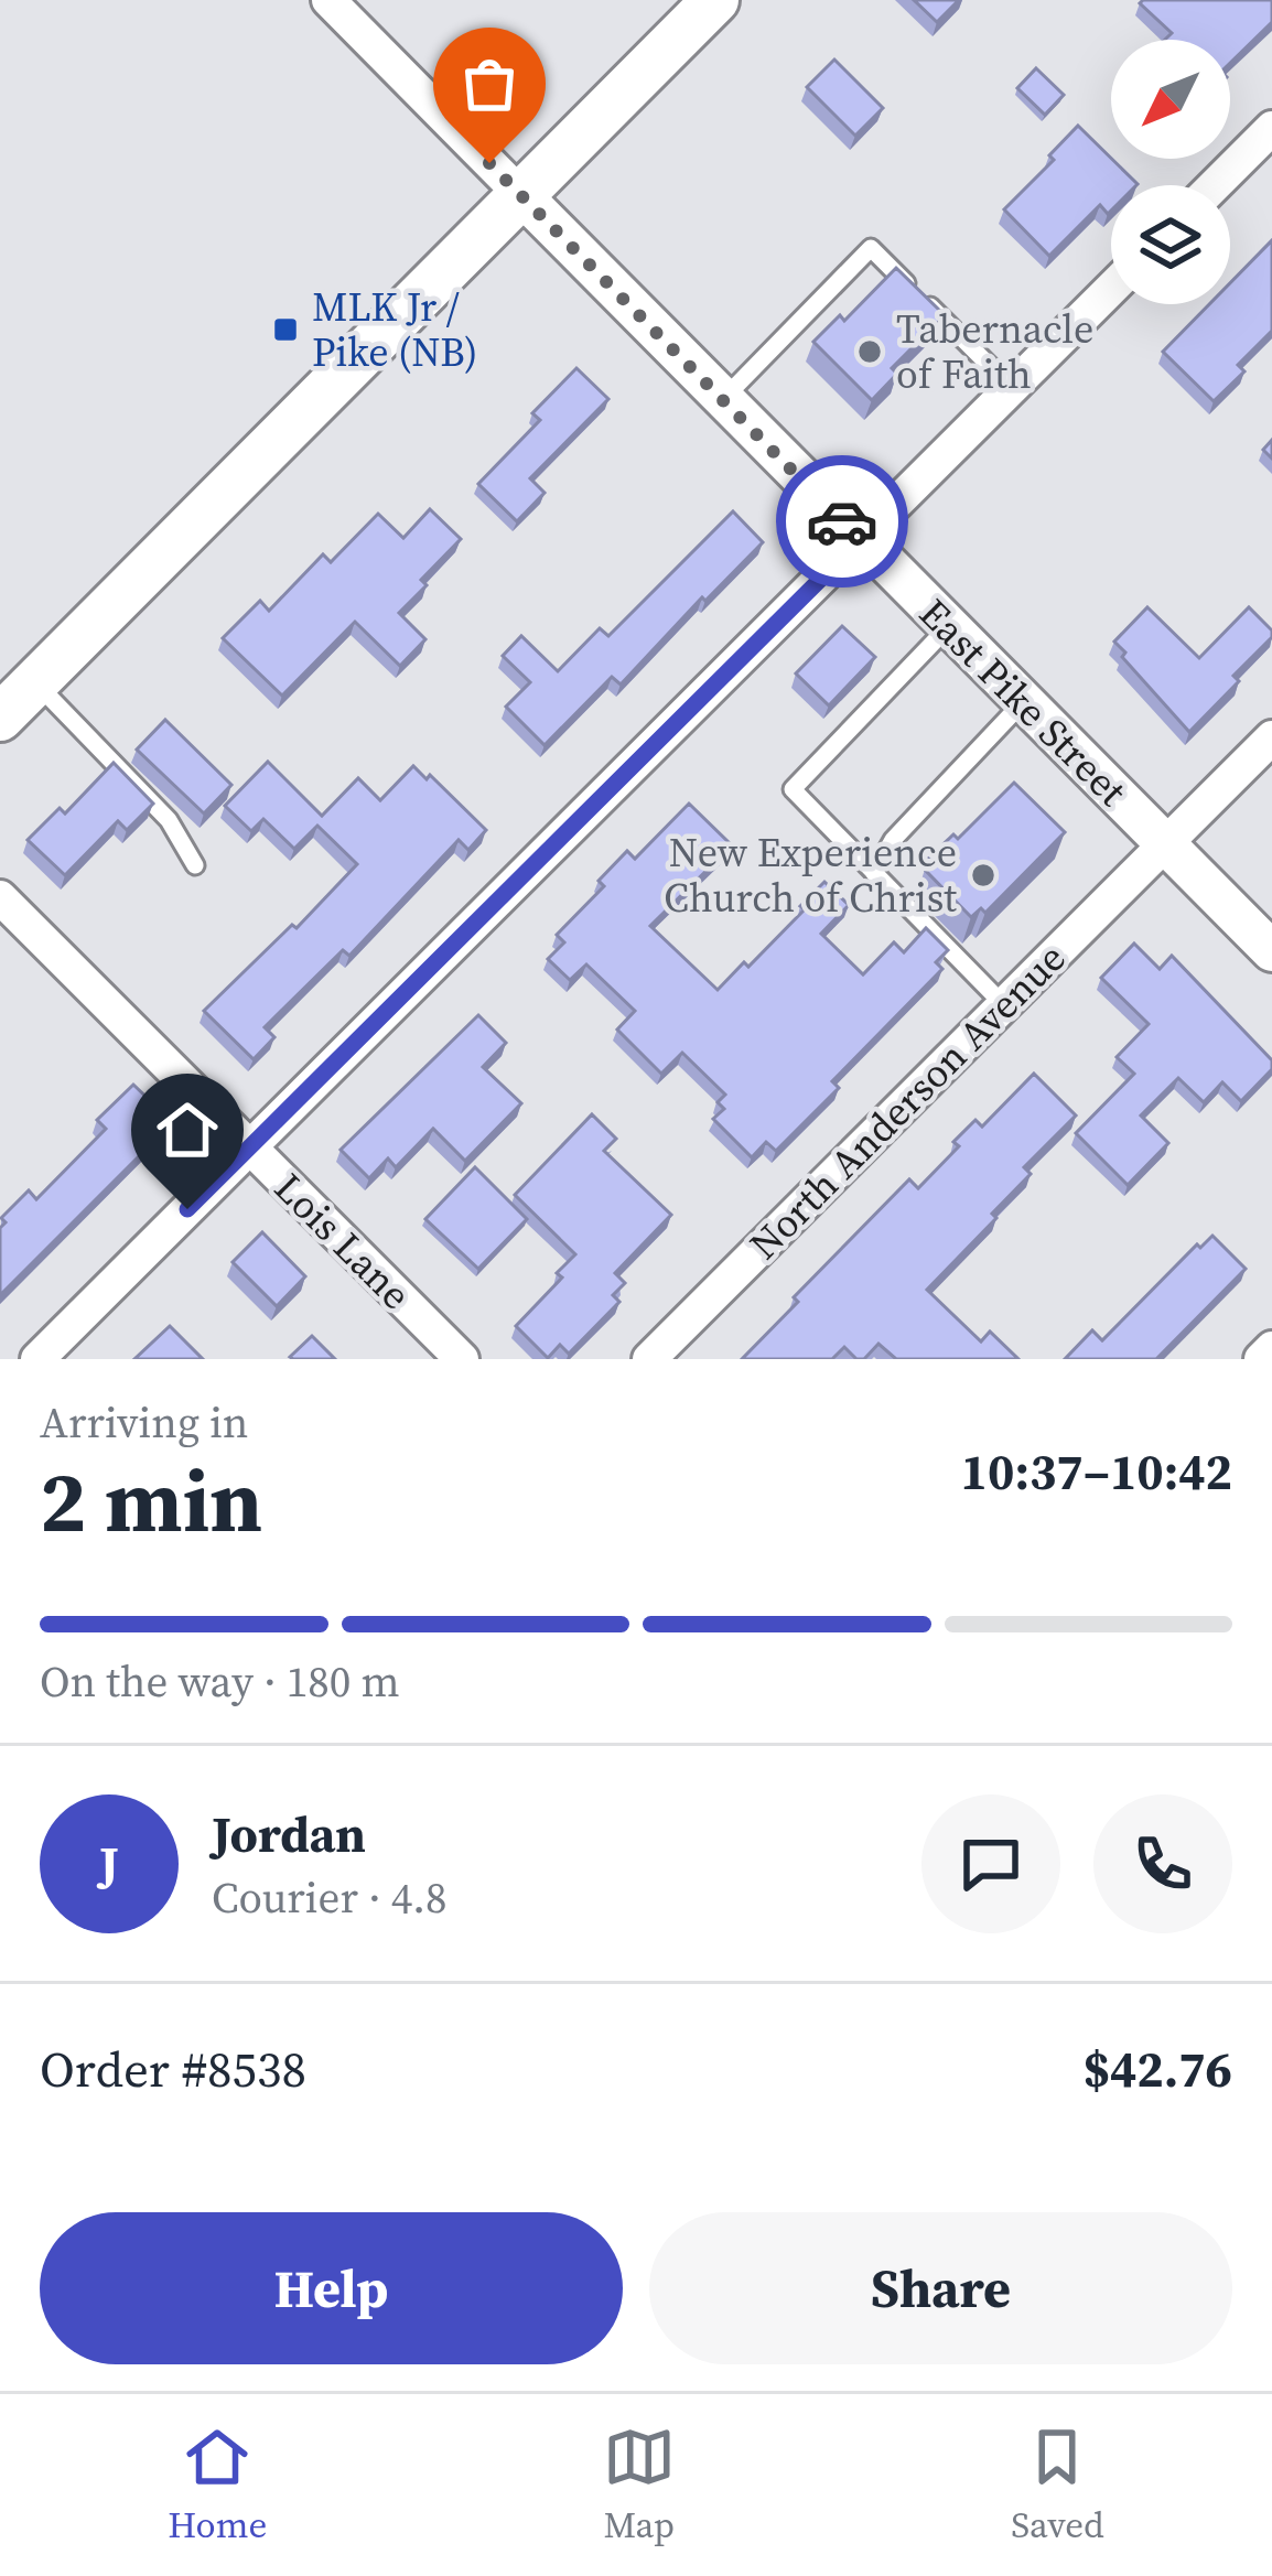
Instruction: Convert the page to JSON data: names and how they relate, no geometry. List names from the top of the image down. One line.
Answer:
{"streets":{"street":["East Pike Street","North Anderson Avenue","Lois Lane"]},"crossings":[["East Pike Street","North Anderson Avenue"]],"places":{"transit":["MLK Jr / Pike (NB)"],"other":["Tabernacle of Faith","New Experience Church of Christ"]},"north":"bottom left","page":{"heading":["2 min","Arriving in","10:37–10:42"],"panel":["Jordan","Courier · 4.8","Order #8538","$42.76"],"bar":"On the way · 180 m","round":"J","buttons":["Help","Share"],"tabs":["Home","Map","Saved"]}}
